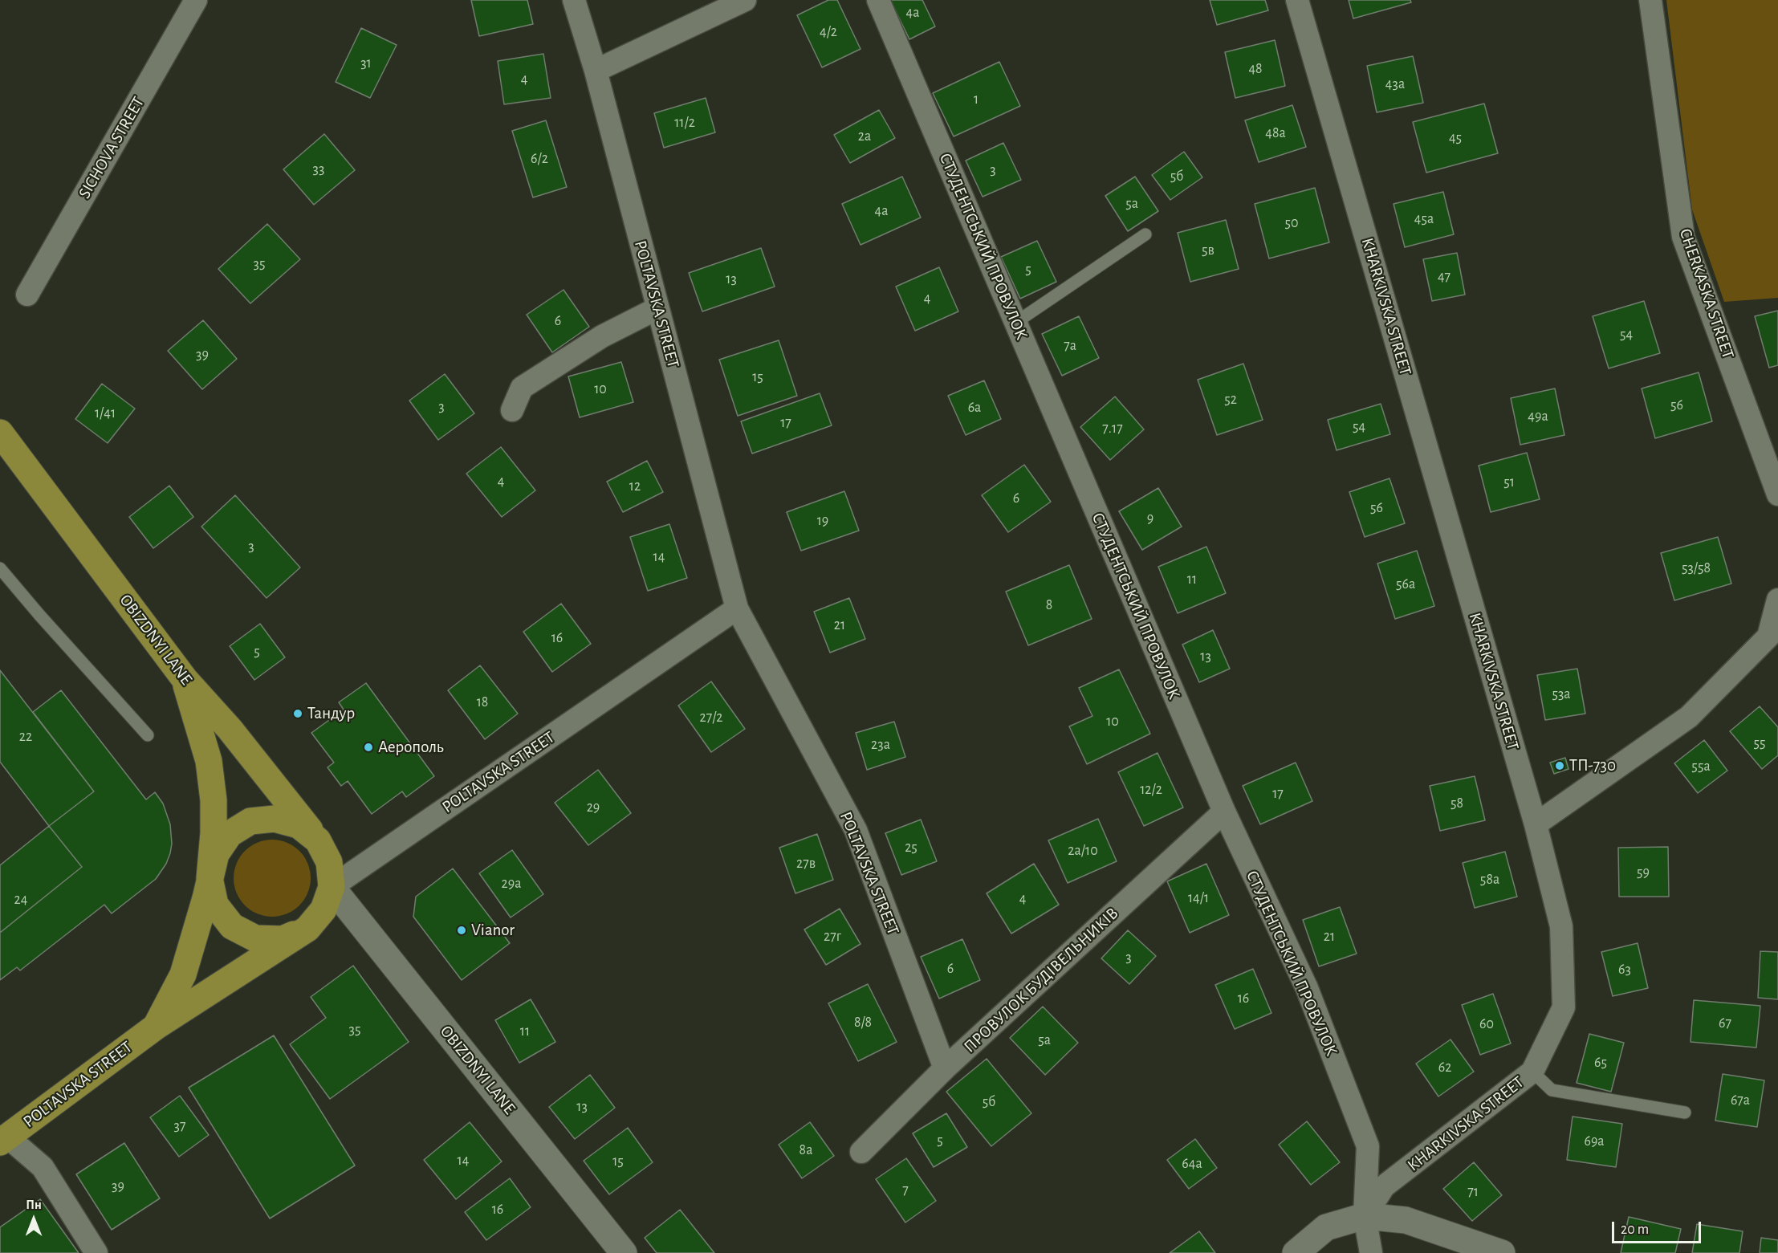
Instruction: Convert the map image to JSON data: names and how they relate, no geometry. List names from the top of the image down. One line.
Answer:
{"streets":{"main road":["POLTAVSKA STREET","OBIZDNYI LANE"],"street":["SICHOVA STREET","СТУДЕНТСЬКИЙ ПРОВУЛОК","CHERKASKA STREET","KHARKIVSKA STREET","ПРОВУЛОК БУДІВЕЛЬНИКІВ"]},"crossings":[["СТУДЕНТСЬКИЙ ПРОВУЛОК","KHARKIVSKA STREET"],["СТУДЕНТСЬКИЙ ПРОВУЛОК","ПРОВУЛОК БУДІВЕЛЬНИКІВ"],["POLTAVSKA STREET","OBIZDNYI LANE"],["POLTAVSKA STREET","ПРОВУЛОК БУДІВЕЛЬНИКІВ"]],"places":["Тандур","Аерополь","ТП-730","Vianor"],"house_numbers":["4а","4/2","31","48","4","43а","1","11/2","48а","2а","45","6/2","33","3","5б","5а","4а","45а","50","5в","35","5","47","13","4","6","54","7а","39","15","10","52","56","3","6а","1/41","49а","17","54","7.17","4","51","12","6","56","9","19","3","14","53/58","11","56а","8","21","16","5","13","53а","18","27/2","10","22","55","23а","55а","12/2","17","58","29","25","2а/10","27в","59","58а","29а","14/1","4","24","27г","21","3","6","63","16","8/8","67","60","35","11","5а","65","62","67а","5б","13","37","5","69а","8а","14","15","64а","39","7","71","16"],"scale_bar":"20 m","north":"top"}
